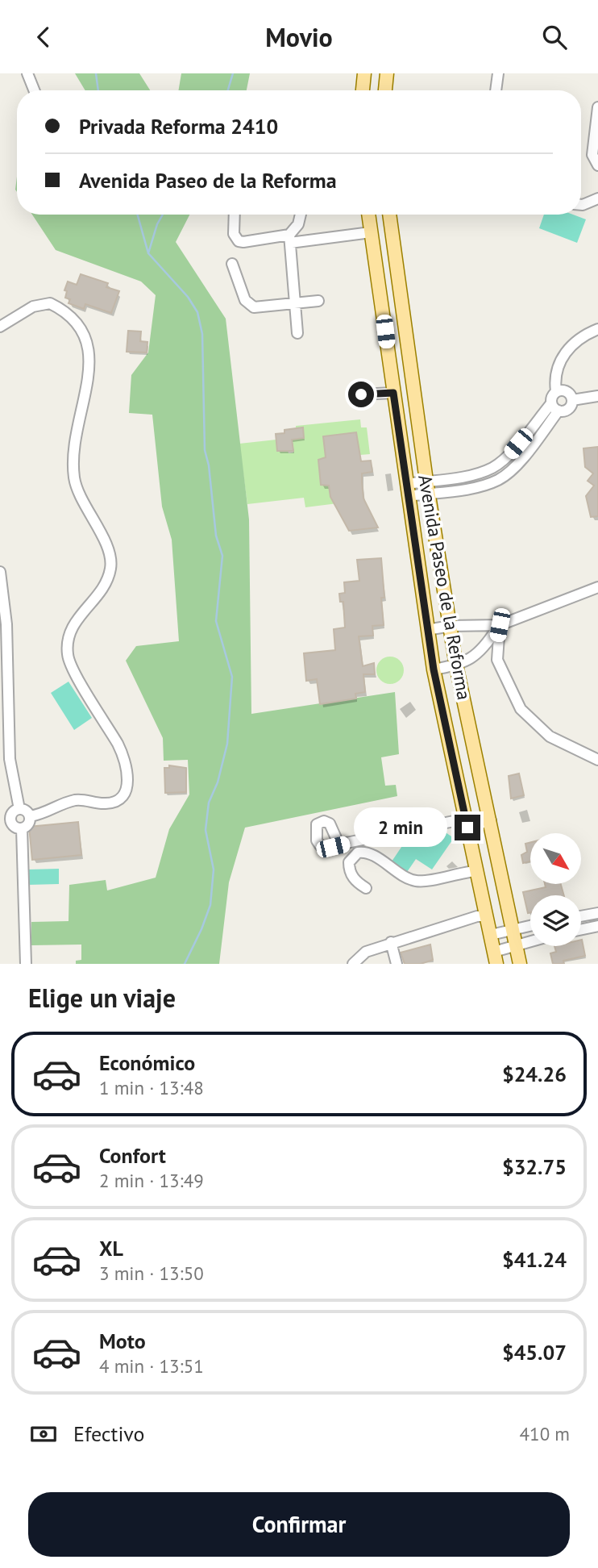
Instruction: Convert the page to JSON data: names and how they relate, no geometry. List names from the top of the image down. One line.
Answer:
{"streets":{"main road":["Avenida Paseo de la Reforma"]},"north":"bottom right","page":{"header":"Movio","banner":["Privada Reforma 2410","Avenida Paseo de la Reforma"],"bubble":"2 min","heading":"Elige un viaje","list":[{"name":"Económico","note":"1 min · 13:48","value":"$24.26"},{"name":"Confort","note":"2 min · 13:49","value":"$32.75"},{"name":"XL","note":"3 min · 13:50","value":"$41.24"},{"name":"Moto","note":"4 min · 13:51","value":"$45.07"}],"pay":["Efectivo","410 m"],"buttons":"Confirmar"}}
